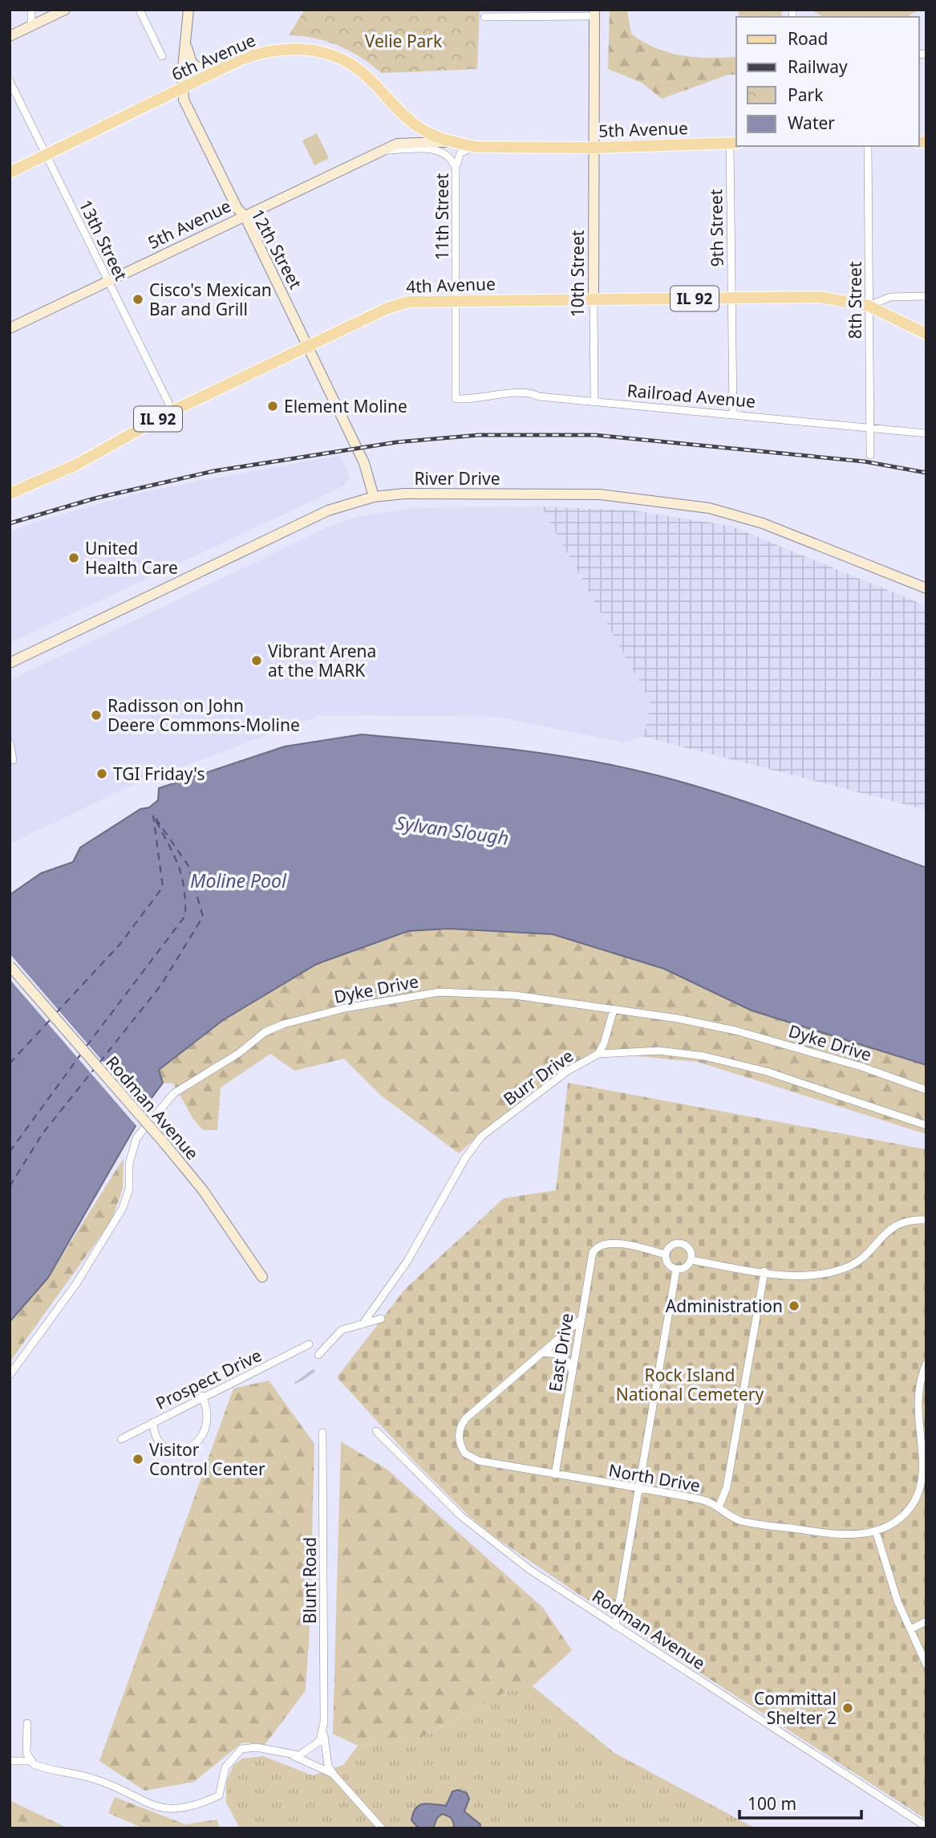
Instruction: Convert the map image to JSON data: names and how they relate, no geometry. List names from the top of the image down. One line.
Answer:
{"streets":{"main road":["6th Avenue","5th Avenue","4th Avenue","IL 92"],"street":["11th Street","9th Street","13th Street","12th Street","10th Street","8th Street","Railroad Avenue","River Drive","Dyke Drive","Burr Drive","Rodman Avenue","East Drive","Prospect Drive","North Drive","Blunt Road"]},"crossings":[["6th Avenue","5th Avenue"],["6th Avenue","13th Street"],["6th Avenue","12th Street"],["5th Avenue","11th Street"],["5th Avenue","9th Street"],["5th Avenue","13th Street"],["5th Avenue","12th Street"],["5th Avenue","10th Street"],["11th Street","4th Avenue"],["11th Street","Railroad Avenue"],["9th Street","4th Avenue"],["9th Street","Railroad Avenue"],["13th Street","4th Avenue"],["12th Street","4th Avenue"],["12th Street","River Drive"],["10th Street","4th Avenue"],["10th Street","Railroad Avenue"],["4th Avenue","8th Street"],["8th Street","Railroad Avenue"],["East Drive","North Drive"]],"water":["Sylvan Slough","Moline Pool"],"parks":["Velie Park","Rock Island National Cemetery"],"places":["Cisco's Mexican Bar and Grill","Element Moline","United Health Care","Vibrant Arena at the MARK","Radisson on John Deere Commons-Moline","TGI Friday's","Administration","Visitor Control Center","Committal Shelter 2"],"legend":["Road","Railway","Park","Water"],"scale_bar":"100 m"}
